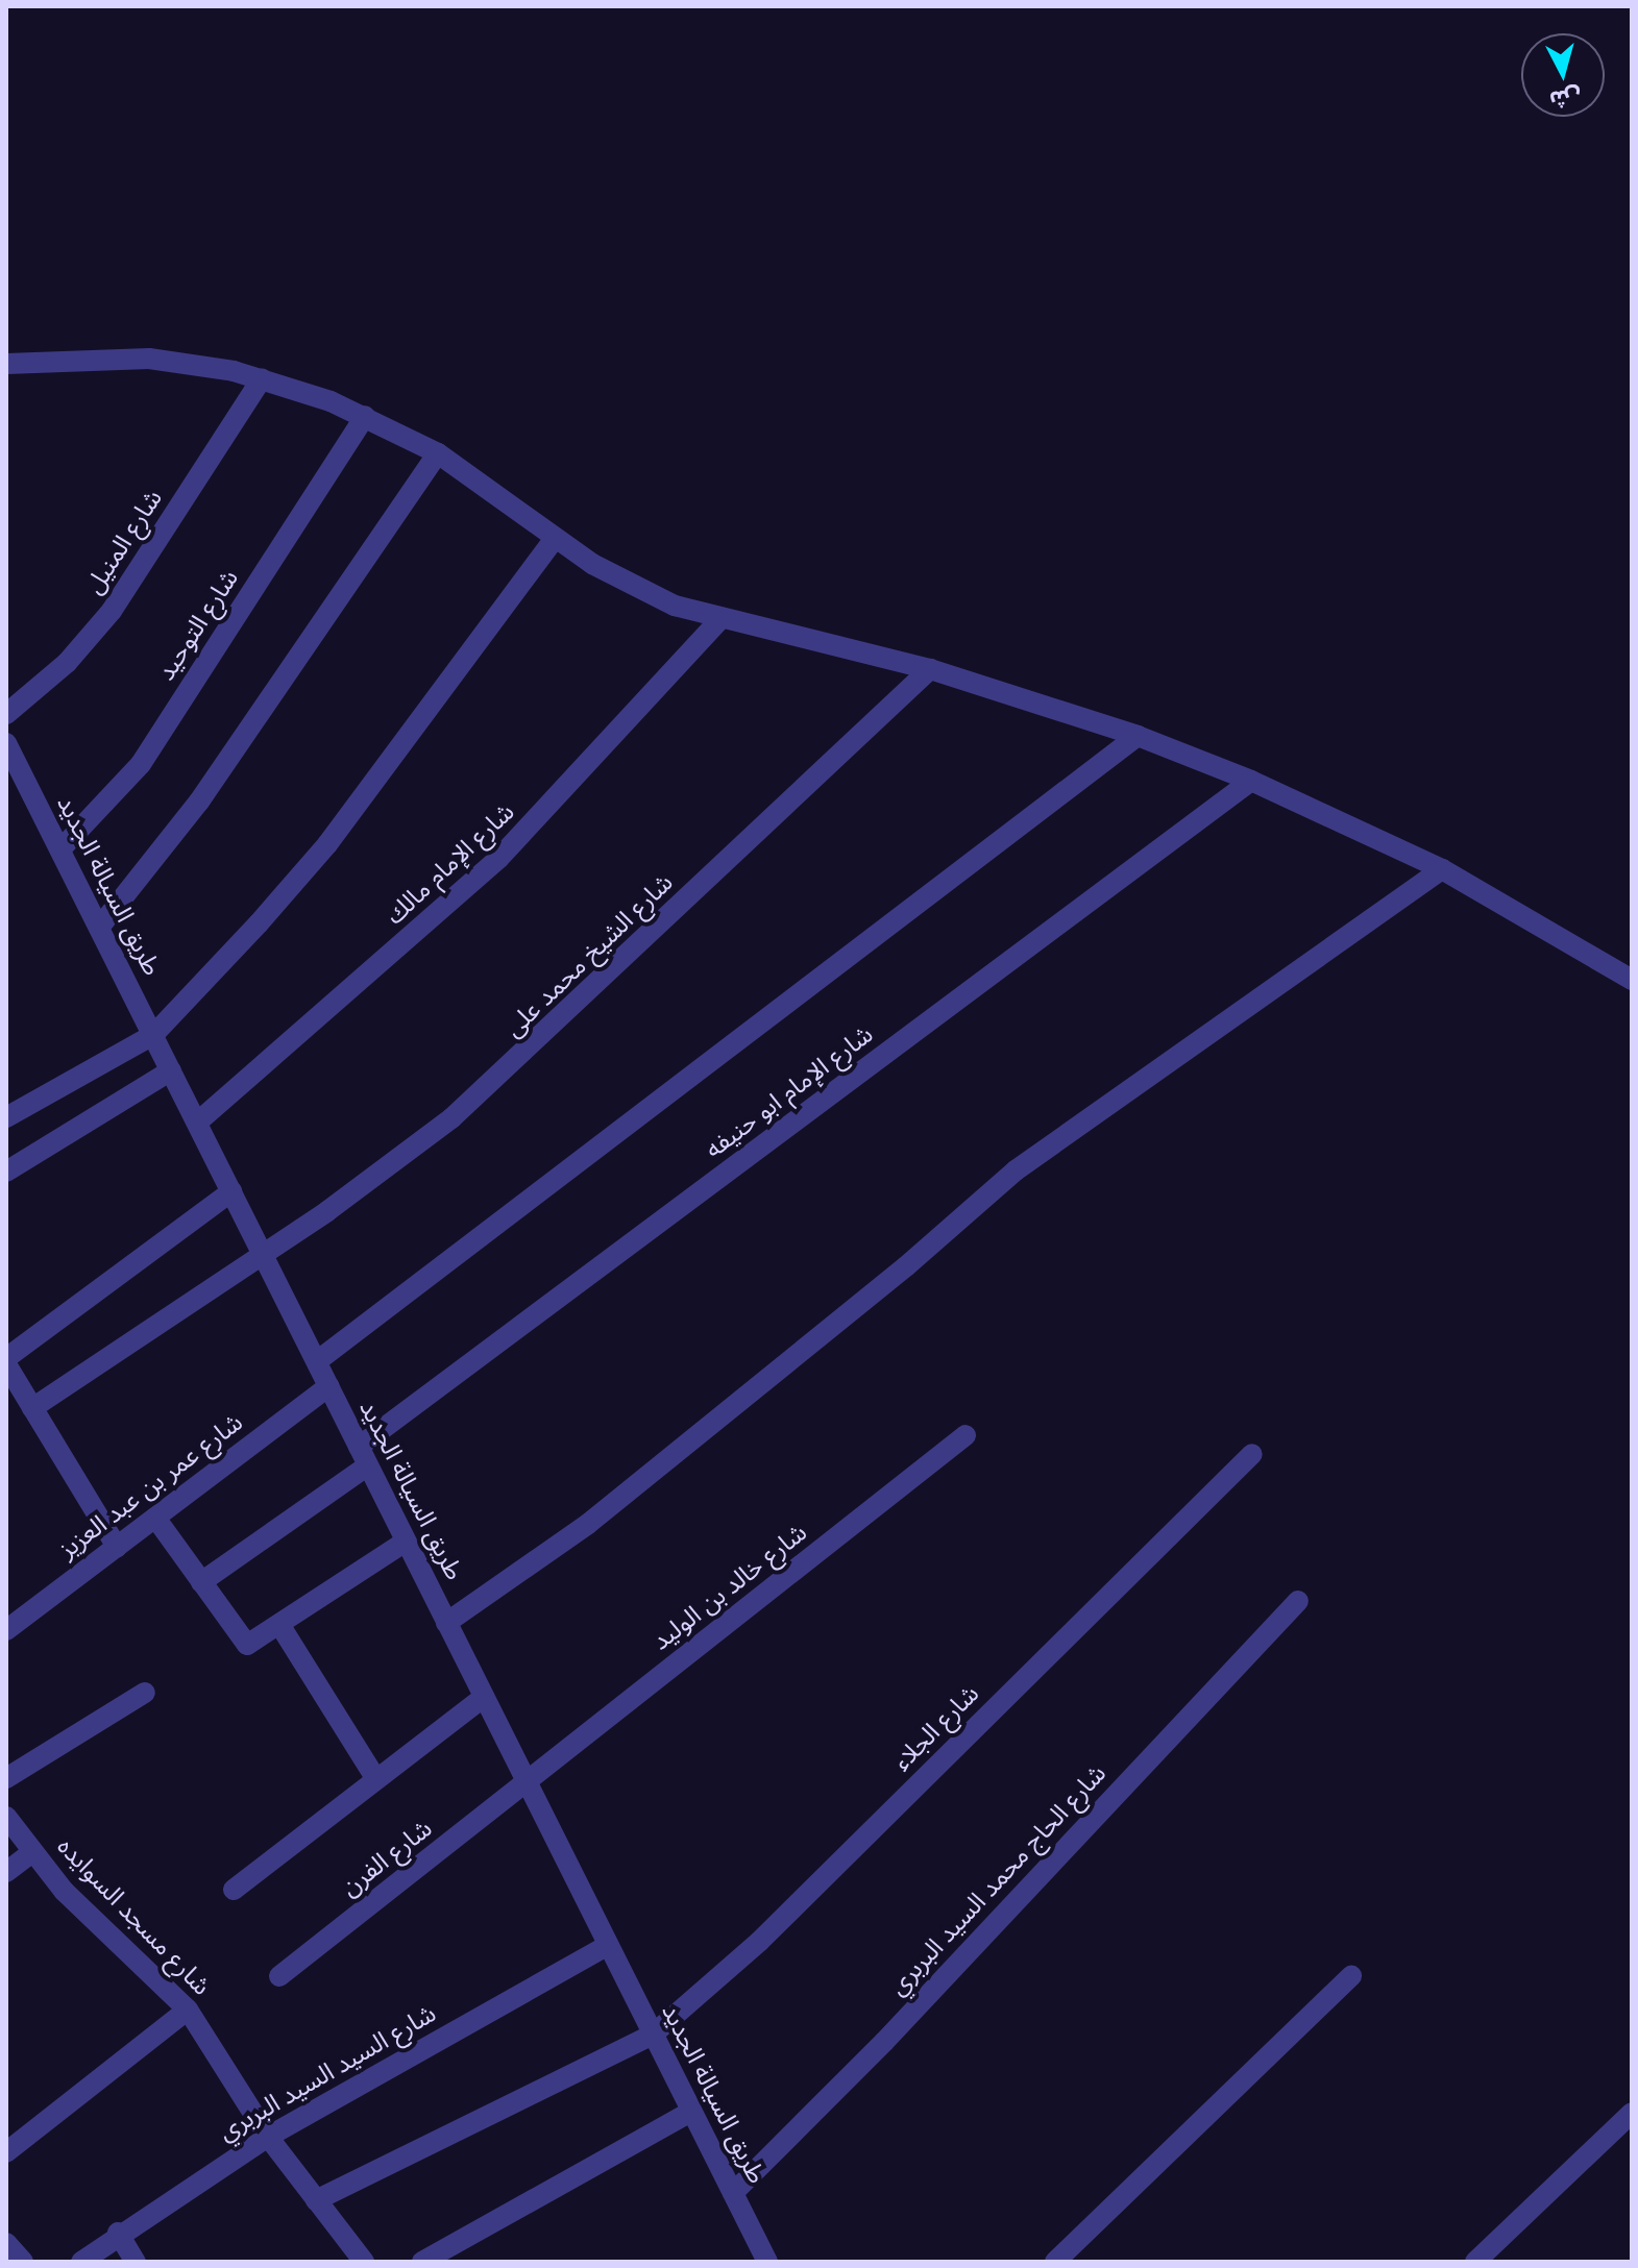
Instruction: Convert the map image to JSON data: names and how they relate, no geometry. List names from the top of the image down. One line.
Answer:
{"streets":{"street":["شارع المنيل","شارع التوحيد","شارع الإمام مالك","طريق السيالة الجديد","شارع الشيخ محمد على","شارع الإمام ابو حنيفه","شارع عمر بن عبد العزيز","شارع خالد بن الوليد","شارع الجلاء","شارع الفرن","شارع الحاج محمد السيد البربري","شارع مسجد السوايده","شارع السيد السيد البربري"]},"crossings":[["شارع التوحيد","طريق السيالة الجديد"],["شارع الإمام مالك","طريق السيالة الجديد"],["طريق السيالة الجديد","شارع الشيخ محمد على"],["طريق السيالة الجديد","شارع الإمام ابو حنيفه"],["طريق السيالة الجديد","شارع عمر بن عبد العزيز"],["طريق السيالة الجديد","شارع خالد بن الوليد"],["طريق السيالة الجديد","شارع الجلاء"],["طريق السيالة الجديد","شارع الفرن"],["طريق السيالة الجديد","شارع الحاج محمد السيد البربري"],["طريق السيالة الجديد","شارع السيد السيد البربري"],["شارع خالد بن الوليد","شارع الفرن"],["شارع الجلاء","شارع مسجد السوايده"],["شارع مسجد السوايده","شارع السيد السيد البربري"]],"north":"bottom"}
